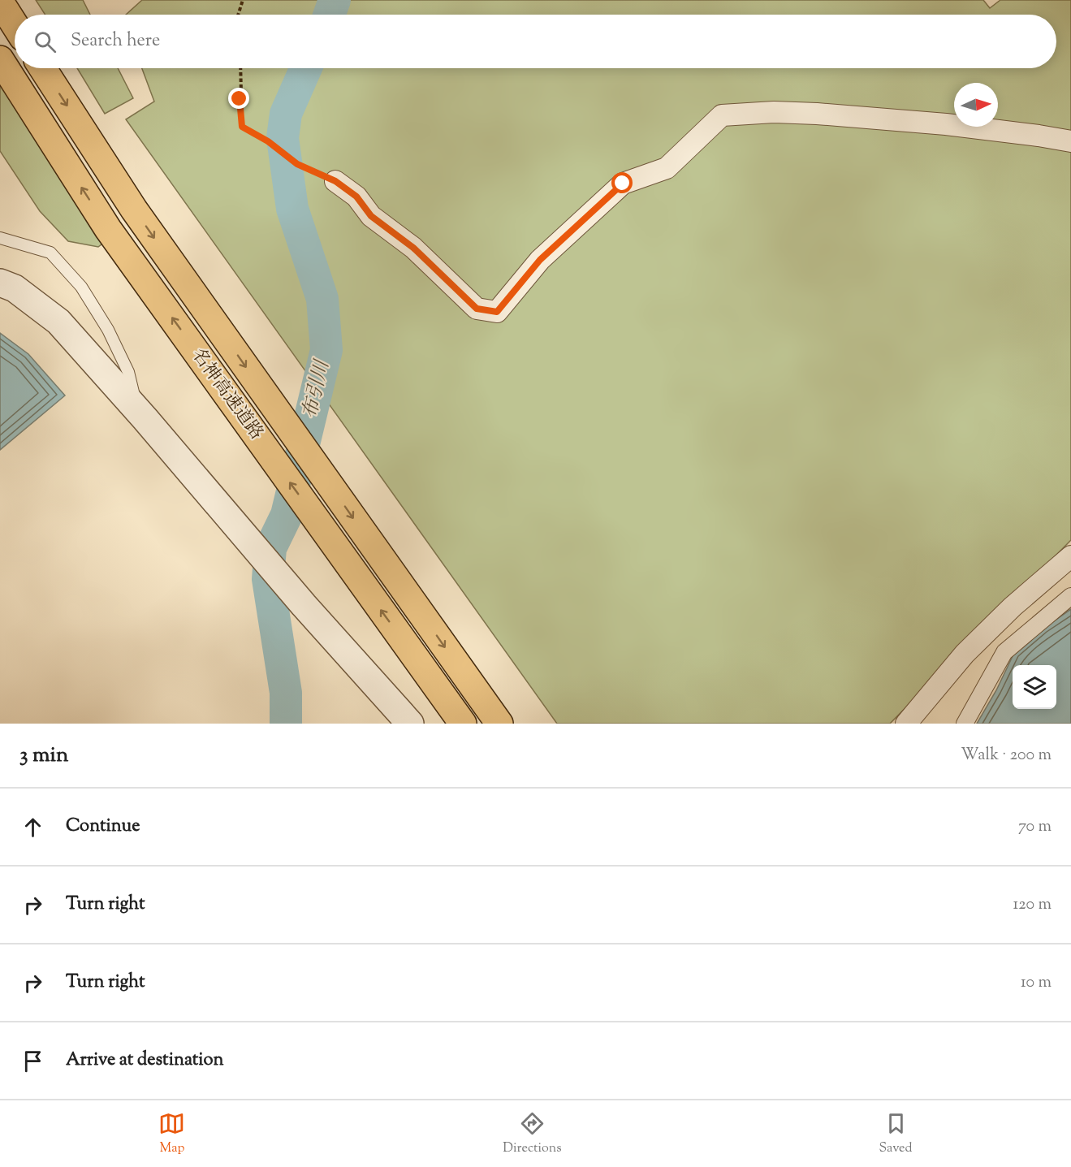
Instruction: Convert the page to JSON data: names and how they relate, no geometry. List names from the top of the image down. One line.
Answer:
{"streets":{"highway":["名神高速道路"]},"water":["布引川"],"north":"right","page":{"search":"Search here","heading":["3 min","Walk · 200 m"],"list":[["Continue","70 m"],["Turn right","120 m"],["Turn right","10 m"],"Arrive at destination"],"nav":["Map","Directions","Saved"]}}
